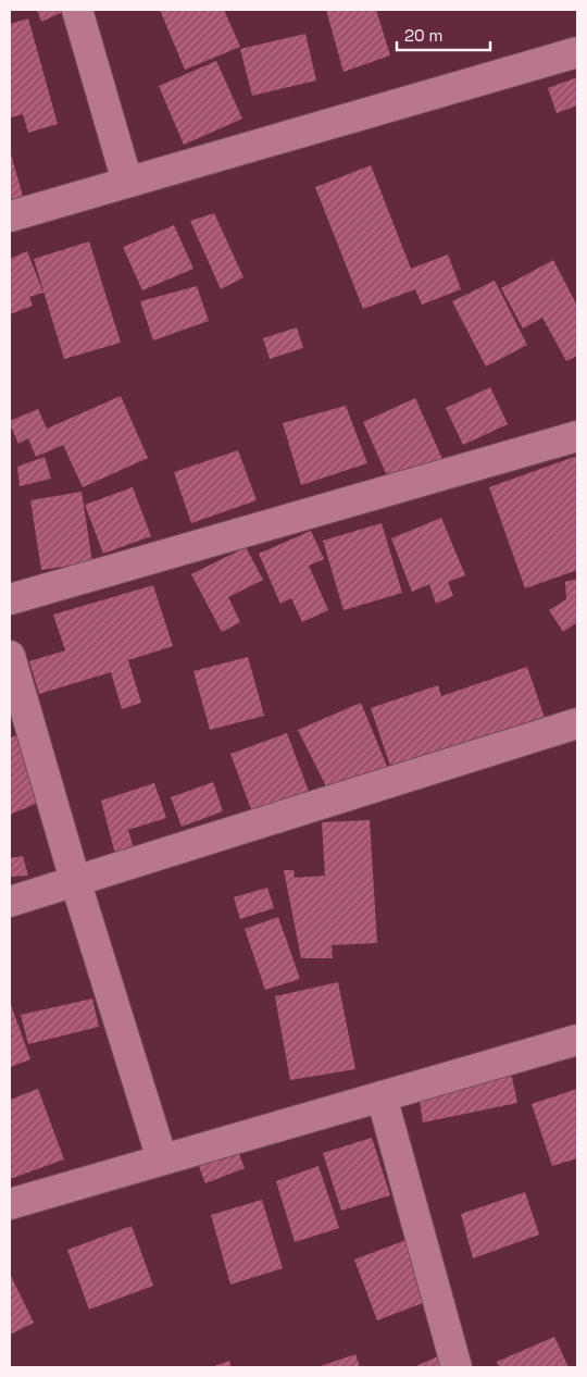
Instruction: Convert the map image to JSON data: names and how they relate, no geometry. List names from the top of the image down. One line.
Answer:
{"scale_bar":"20 m"}
